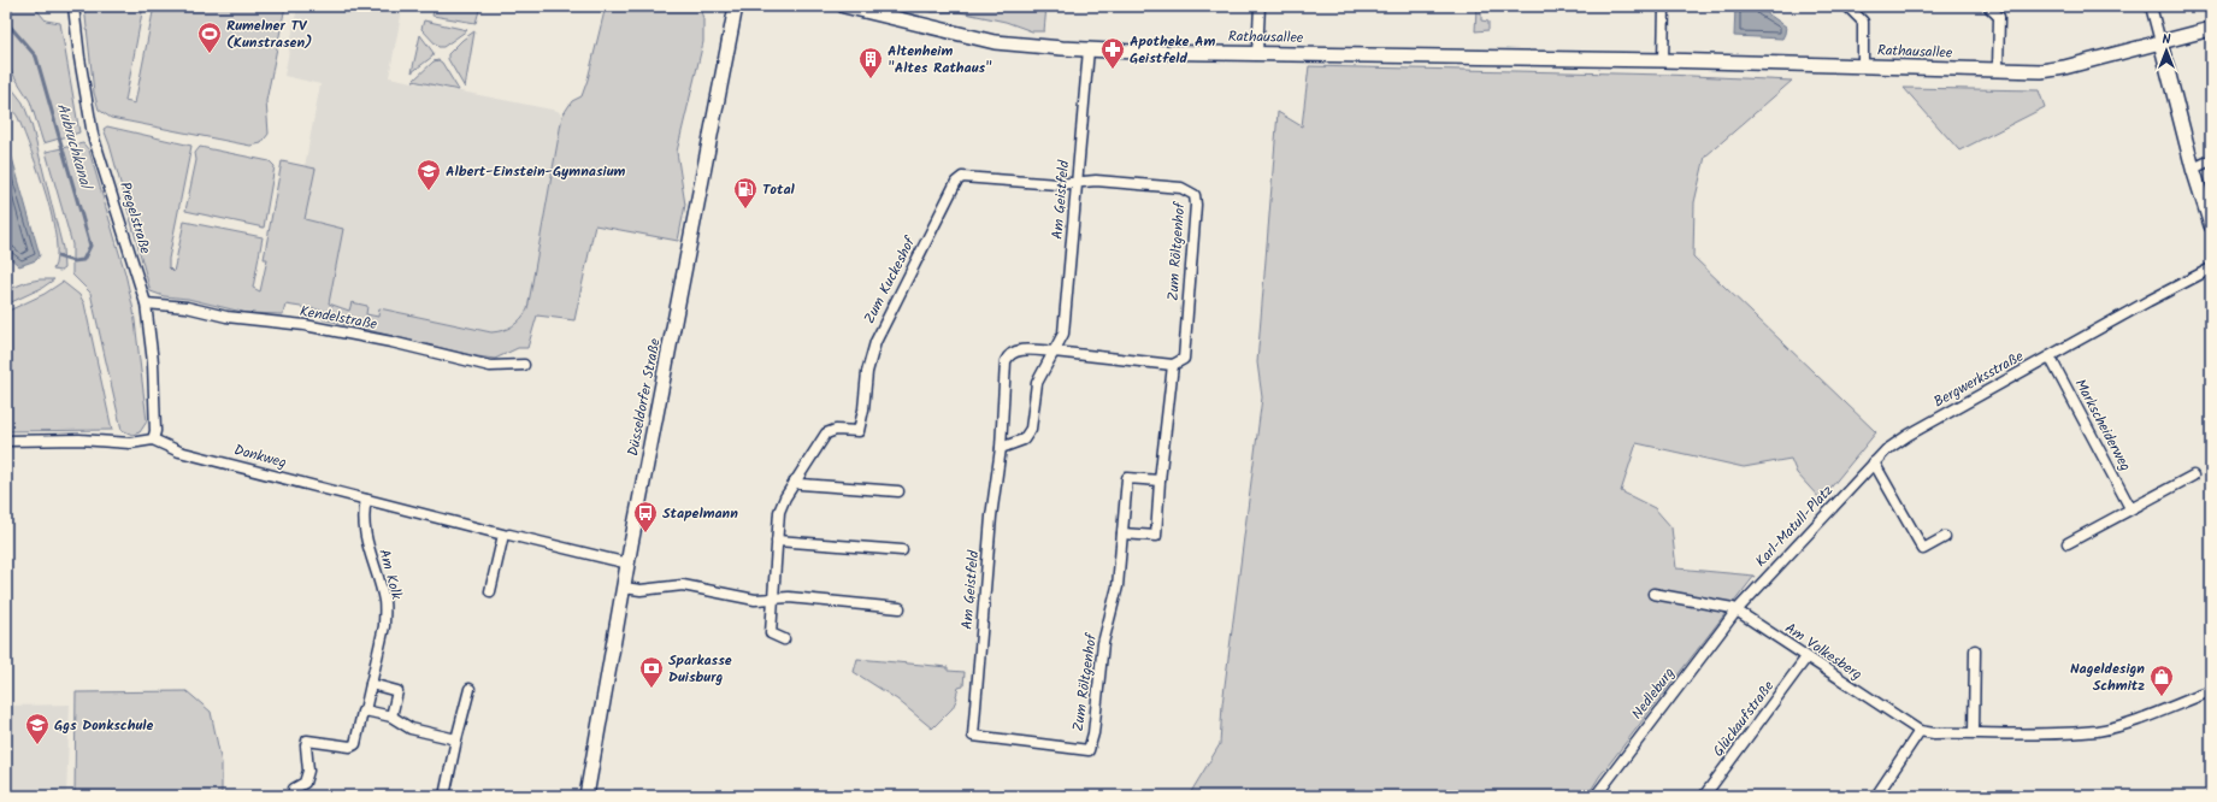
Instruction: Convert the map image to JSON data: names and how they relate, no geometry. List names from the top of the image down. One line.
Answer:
{"streets":{"main road":["Rathausallee","Düsseldorfer Straße"],"street":["Am Geistfeld","Pregelstraße","Zum Röltgenhof","Zum Kuckeshof","Kendelstraße","Bergwerksstraße","Markscheiderweg","Donkweg","Karl-Matull-Platz","Am Kolk","Am Volkesberg","Nedleburg","Glückaufstraße"]},"crossings":[["Rathausallee","Am Geistfeld"],["Am Geistfeld","Zum Röltgenhof"],["Am Geistfeld","Zum Kuckeshof"],["Pregelstraße","Kendelstraße"],["Pregelstraße","Donkweg"],["Zum Röltgenhof","Zum Kuckeshof"],["Bergwerksstraße","Markscheiderweg"],["Bergwerksstraße","Karl-Matull-Platz"],["Düsseldorfer Straße","Donkweg"],["Donkweg","Am Kolk"],["Karl-Matull-Platz","Am Volkesberg"],["Karl-Matull-Platz","Nedleburg"],["Am Volkesberg","Nedleburg"],["Am Volkesberg","Glückaufstraße"]],"water":["Aubruchkanal"],"places":{"sports":["Rumelner TV (Kunstrasen)"],"pharmacy":["Apotheke Am Geistfeld"],"building":["Altenheim \"Altes Rathaus\""],"school or university":["Albert-Einstein-Gymnasium","Ggs Donkschule"],"fuel station":["Total"],"bus stop":["Stapelmann"],"bank":["Sparkasse Duisburg"],"shop":["Nageldesign Schmitz"]},"north":"top"}
